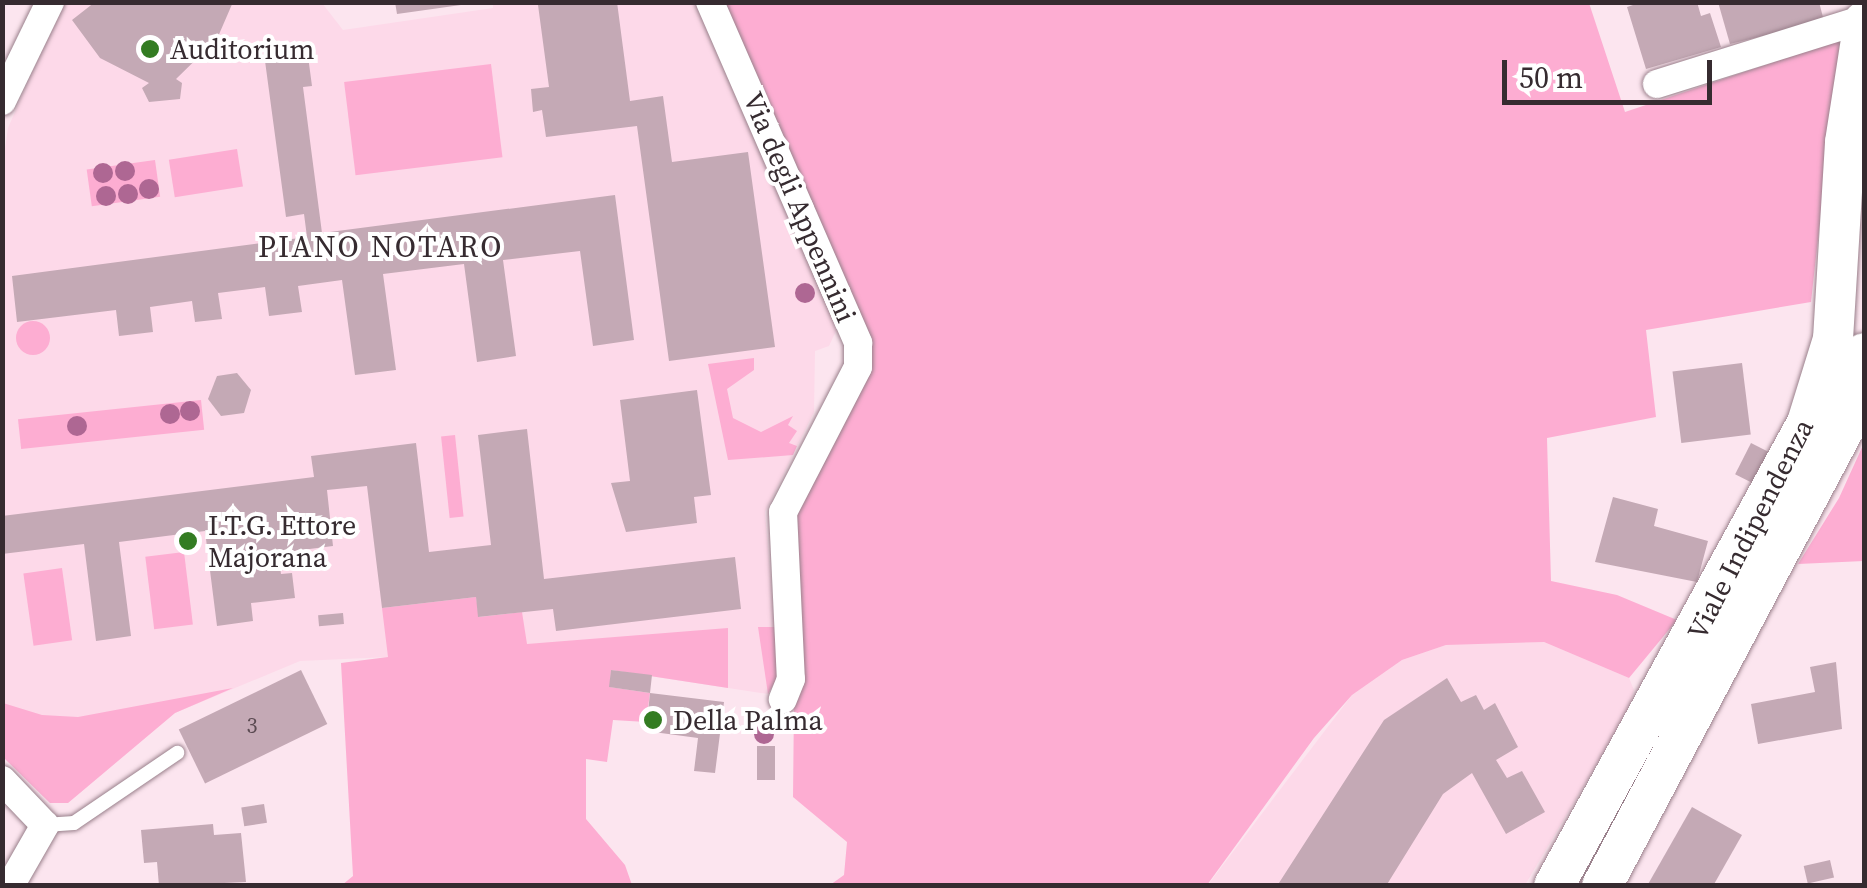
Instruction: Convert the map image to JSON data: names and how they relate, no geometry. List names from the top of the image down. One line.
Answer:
{"streets":{"street":["Via degli Appennini","Viale Indipendenza"]},"districts":["PIANO NOTARO"],"places":["Auditorium","I.T.G. Ettore Majorana","Della Palma"],"house_numbers":["3"],"scale_bar":"50 m"}
